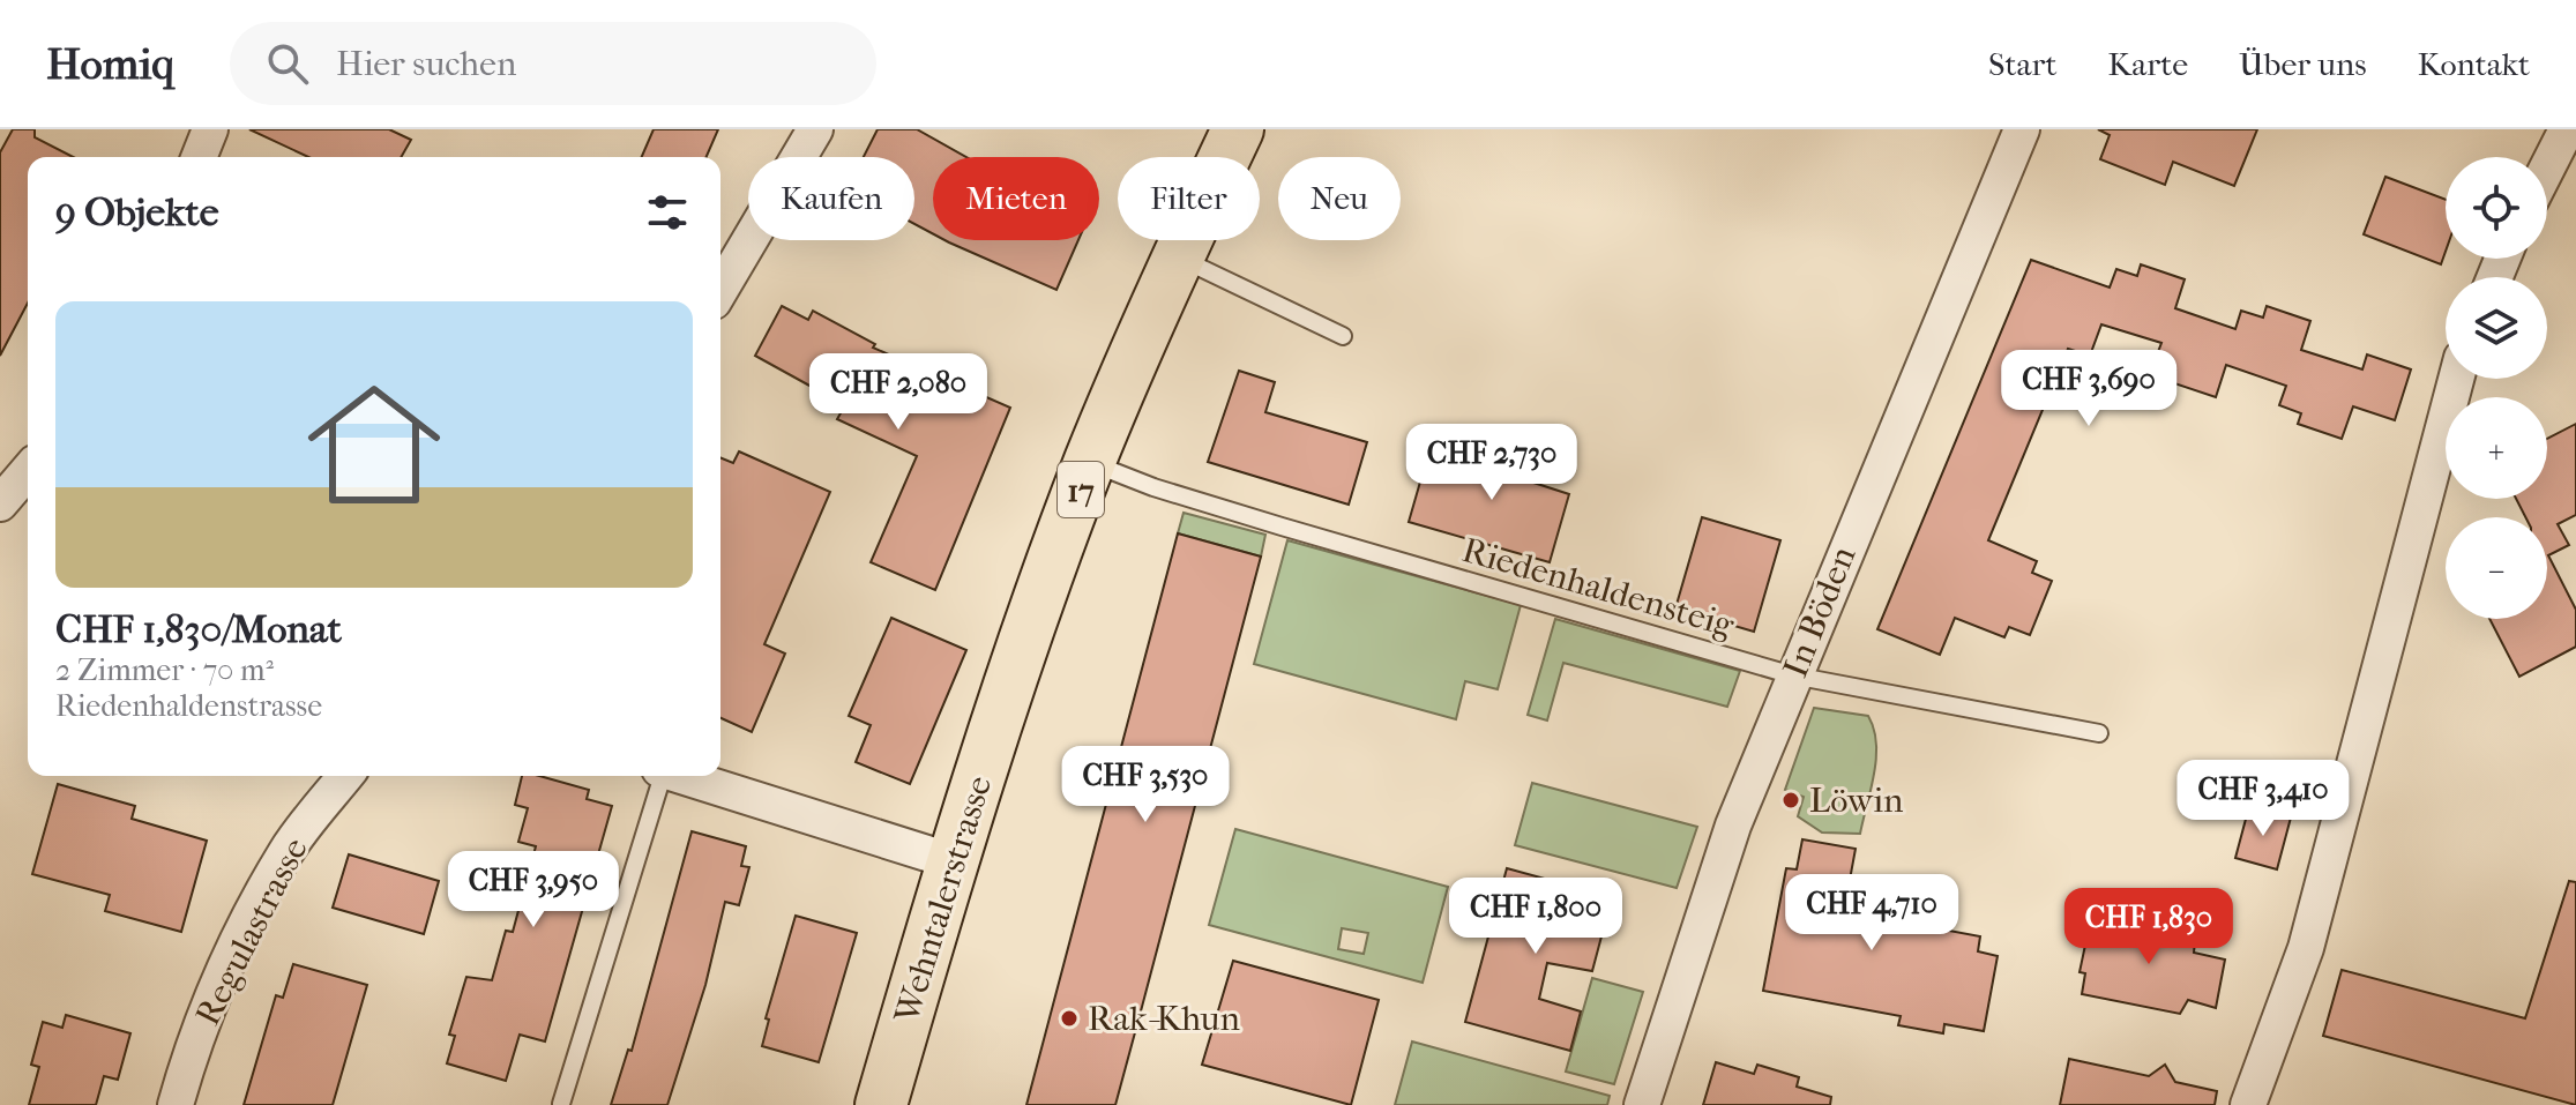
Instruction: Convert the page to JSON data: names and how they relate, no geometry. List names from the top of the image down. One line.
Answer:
{"streets":{"main road":["17","Wehntalerstrasse"],"street":["In Böden","Regulastrasse"],"lane":["Riedenhaldensteig"]},"crossings":[["Riedenhaldensteig","In Böden"],["Riedenhaldensteig","Wehntalerstrasse"]],"places":["Löwin","Rak-Khun"],"page":{"header":"Homiq","search":"Hier suchen","nav":["Start","Karte","Über uns","Kontakt"],"map_buttons":["+","−"],"chip":["Kaufen","Mieten","Filter","Neu"],"heading":"9 Objekte","list":[{"name":"CHF 1,830/Monat","note":"2 Zimmer · 70 m² · Riedenhaldenstrasse"}],"price":["CHF 3,690","CHF 2,080","CHF 2,730","CHF 3,530","CHF 3,410","CHF 3,950","CHF 4,710","CHF 1,800","CHF 1,830"]}}
